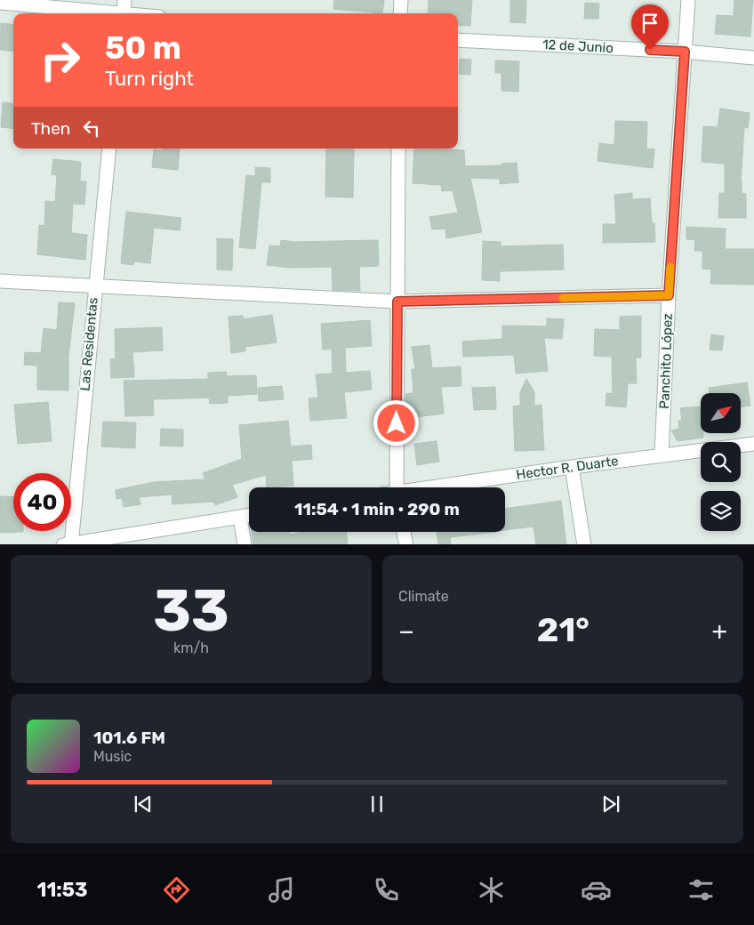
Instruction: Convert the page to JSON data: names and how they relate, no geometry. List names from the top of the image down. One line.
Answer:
{"streets":{"street":["12 de Junio","Las Residentas","Panchito López","Hector R. Duarte"]},"crossings":[["12 de Junio","Panchito López"],["Panchito López","Hector R. Duarte"]],"north":"top right","page":{"turn":["50 m","Turn right"],"then":"Then","limit":"40","trip":"11:54 · 1 min · 290 m","tile":[["33","km/h"],"Climate"],"heat":["−","21°","+"],"song":["101.6 FM","Music"],"tabs":"11:53"}}
